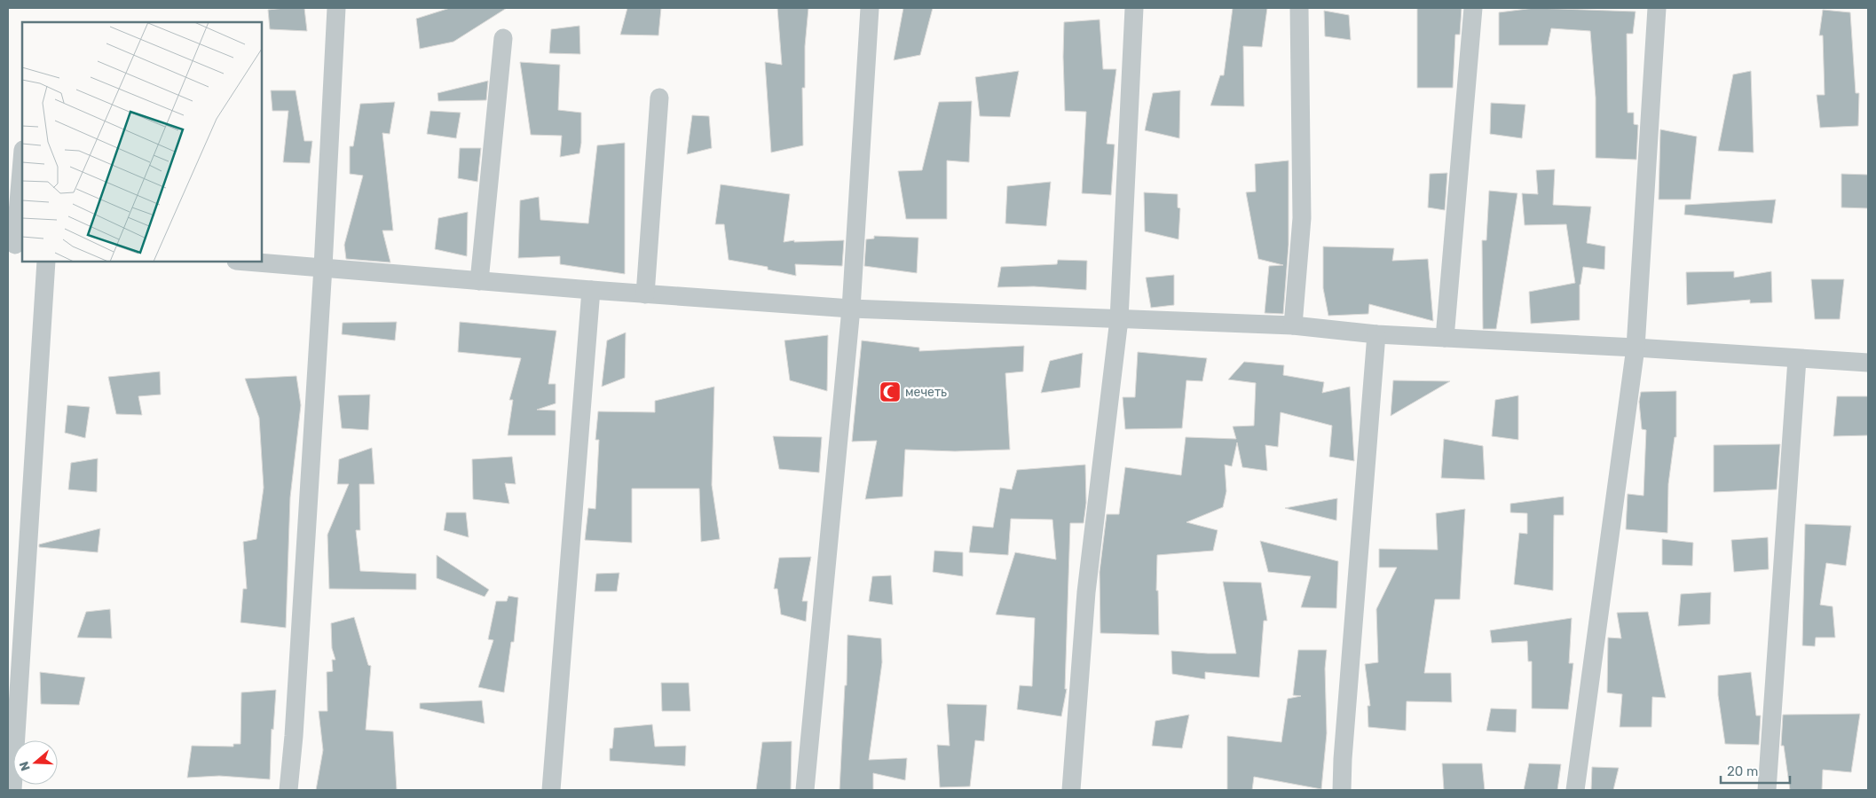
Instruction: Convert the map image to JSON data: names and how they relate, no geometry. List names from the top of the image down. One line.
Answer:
{"places":{"mosque":["мечеть"]},"scale_bar":"20 m","north":"left"}
